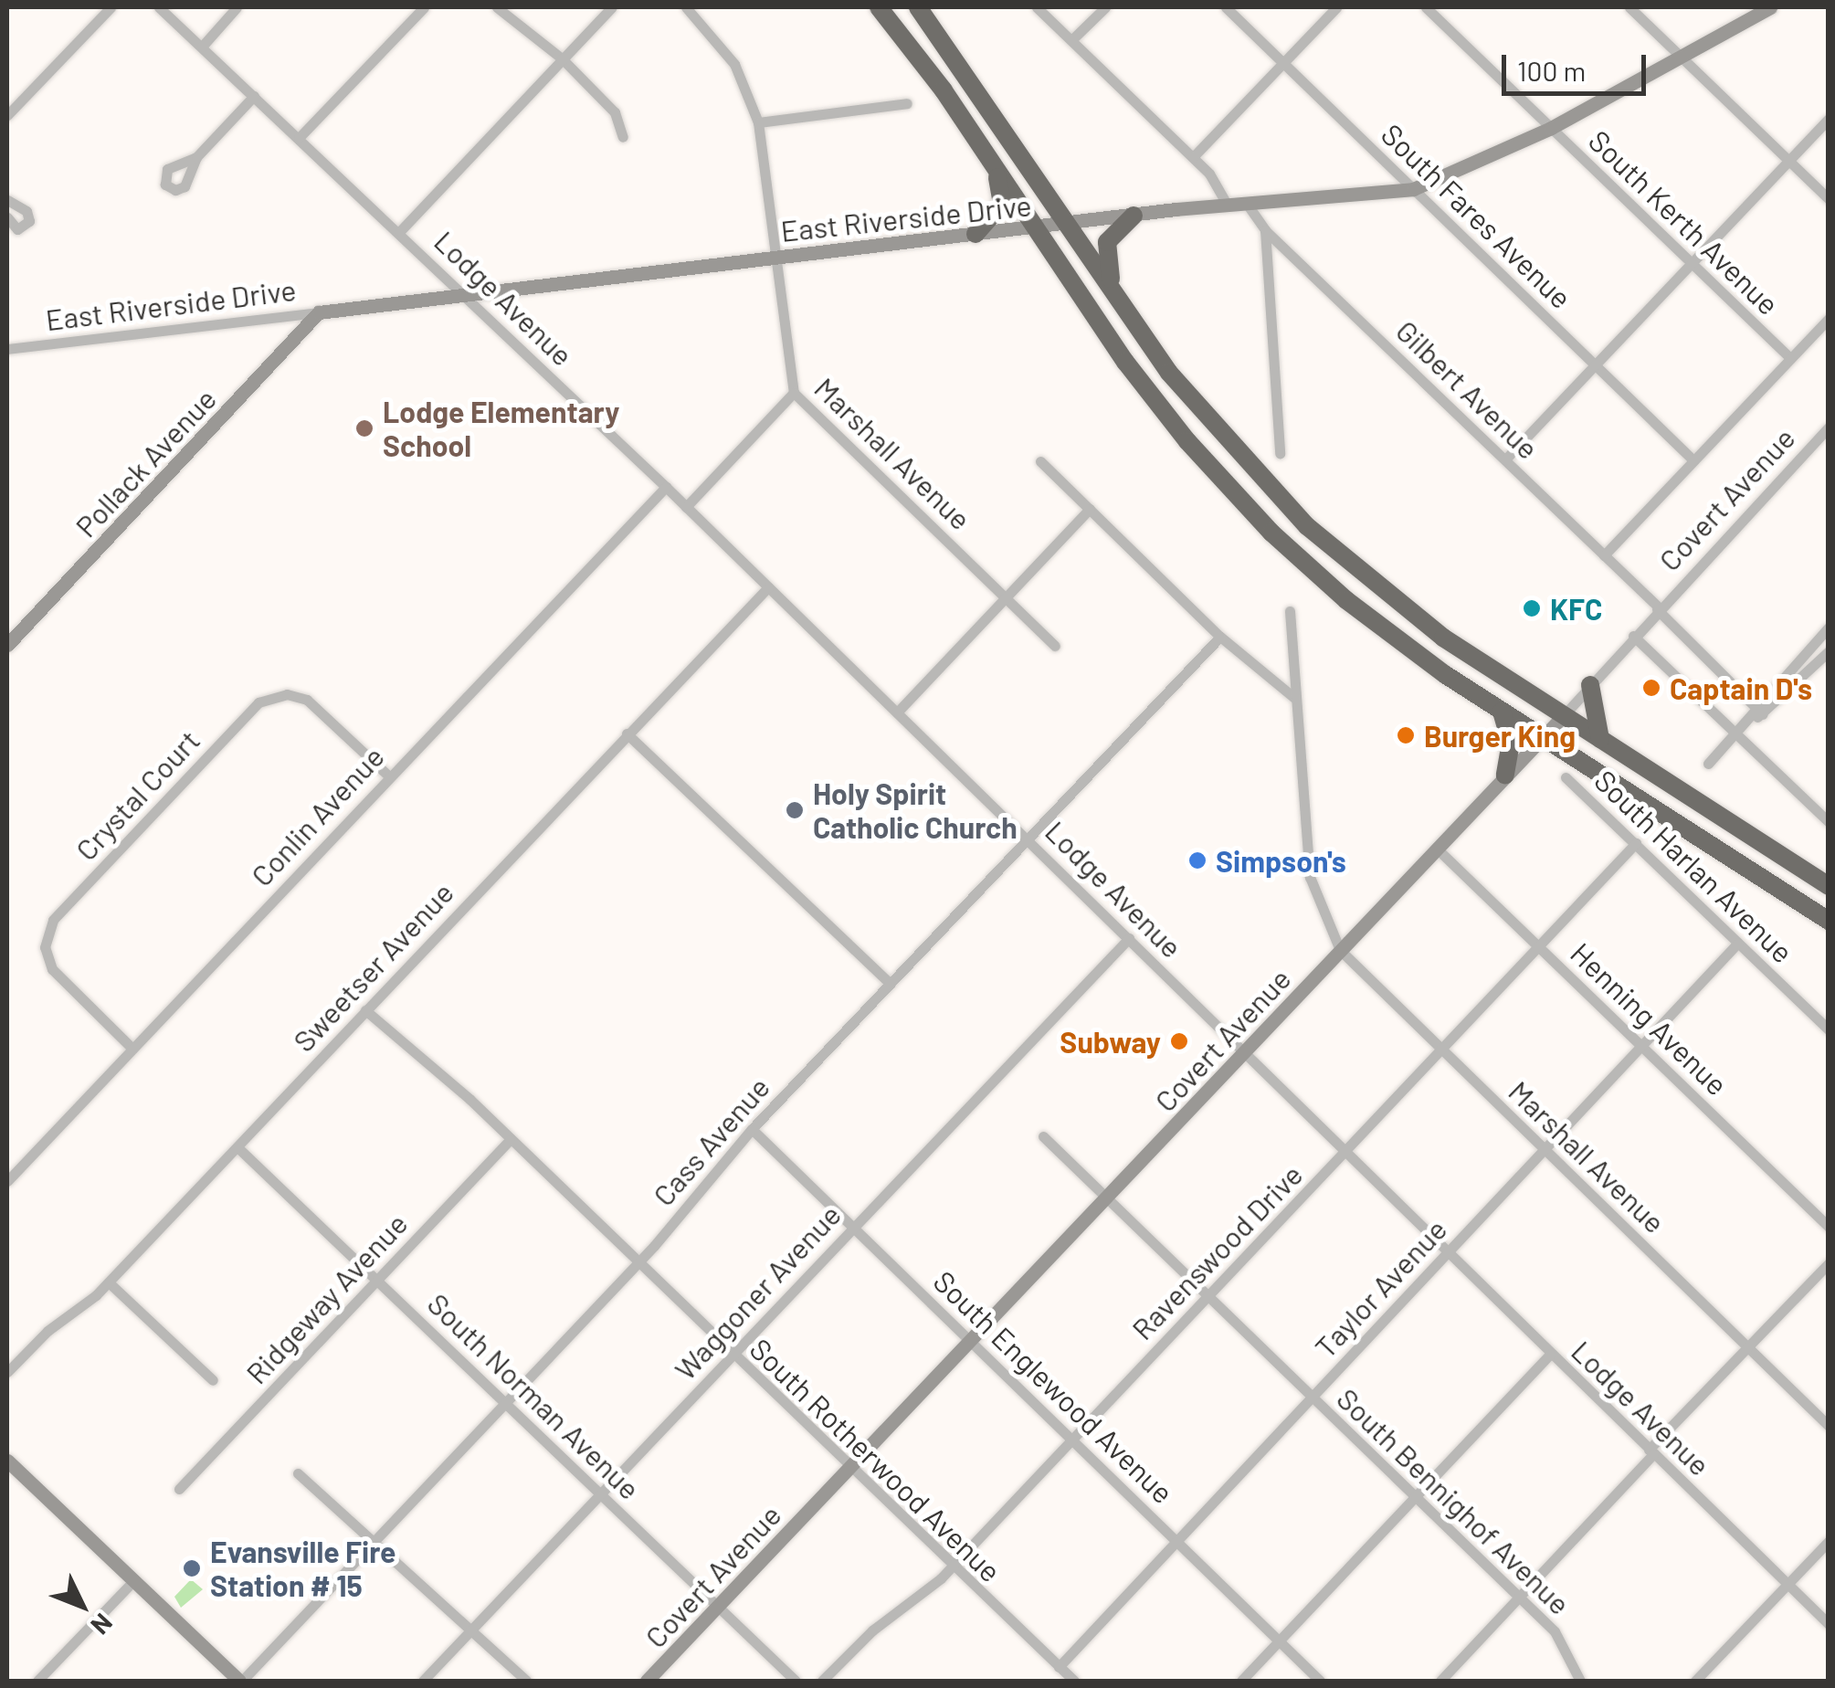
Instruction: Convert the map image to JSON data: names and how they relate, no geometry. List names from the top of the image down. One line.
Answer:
{"streets":{"street":["South Fares Avenue","East Riverside Drive","South Kerth Avenue","Lodge Avenue","Gilbert Avenue","Marshall Avenue","Pollack Avenue","Covert Avenue","Crystal Court","Conlin Avenue","South Harlan Avenue","Sweetser Avenue","Henning Avenue","Cass Avenue","Ravenswood Drive","Taylor Avenue","Waggoner Avenue","Ridgeway Avenue","South Englewood Avenue","South Norman Avenue","South Rotherwood Avenue","South Bennighof Avenue"]},"crossings":[["South Fares Avenue","East Riverside Drive"],["East Riverside Drive","South Kerth Avenue"],["East Riverside Drive","Lodge Avenue"],["East Riverside Drive","Gilbert Avenue"],["East Riverside Drive","Marshall Avenue"],["East Riverside Drive","Pollack Avenue"],["Lodge Avenue","Covert Avenue"],["Lodge Avenue","Conlin Avenue"],["Lodge Avenue","Sweetser Avenue"],["Lodge Avenue","Cass Avenue"],["Lodge Avenue","Ravenswood Drive"],["Lodge Avenue","Taylor Avenue"],["Lodge Avenue","Waggoner Avenue"],["Gilbert Avenue","Covert Avenue"],["Marshall Avenue","Covert Avenue"],["Marshall Avenue","Ravenswood Drive"],["Marshall Avenue","Taylor Avenue"],["Covert Avenue","Henning Avenue"],["Covert Avenue","South Englewood Avenue"],["Covert Avenue","South Norman Avenue"],["Covert Avenue","South Rotherwood Avenue"],["Covert Avenue","South Bennighof Avenue"],["Crystal Court","Conlin Avenue"],["South Harlan Avenue","Ravenswood Drive"],["South Harlan Avenue","Taylor Avenue"],["Sweetser Avenue","South Norman Avenue"],["Sweetser Avenue","South Rotherwood Avenue"],["Henning Avenue","Ravenswood Drive"],["Henning Avenue","Taylor Avenue"],["Cass Avenue","South Englewood Avenue"],["Cass Avenue","South Norman Avenue"],["Cass Avenue","South Rotherwood Avenue"],["Ravenswood Drive","South Englewood Avenue"],["Ravenswood Drive","South Rotherwood Avenue"],["Ravenswood Drive","South Bennighof Avenue"],["Taylor Avenue","South Englewood Avenue"],["Taylor Avenue","South Rotherwood Avenue"],["Taylor Avenue","South Bennighof Avenue"],["Waggoner Avenue","South Englewood Avenue"],["Waggoner Avenue","South Norman Avenue"],["Waggoner Avenue","South Rotherwood Avenue"],["Ridgeway Avenue","South Norman Avenue"],["Ridgeway Avenue","South Rotherwood Avenue"]],"places":["Lodge Elementary School","KFC","Captain D's","Burger King","Holy Spirit Catholic Church","Simpson's","Subway","Evansville Fire Station # 15"],"scale_bar":"100 m","north":"bottom right"}
